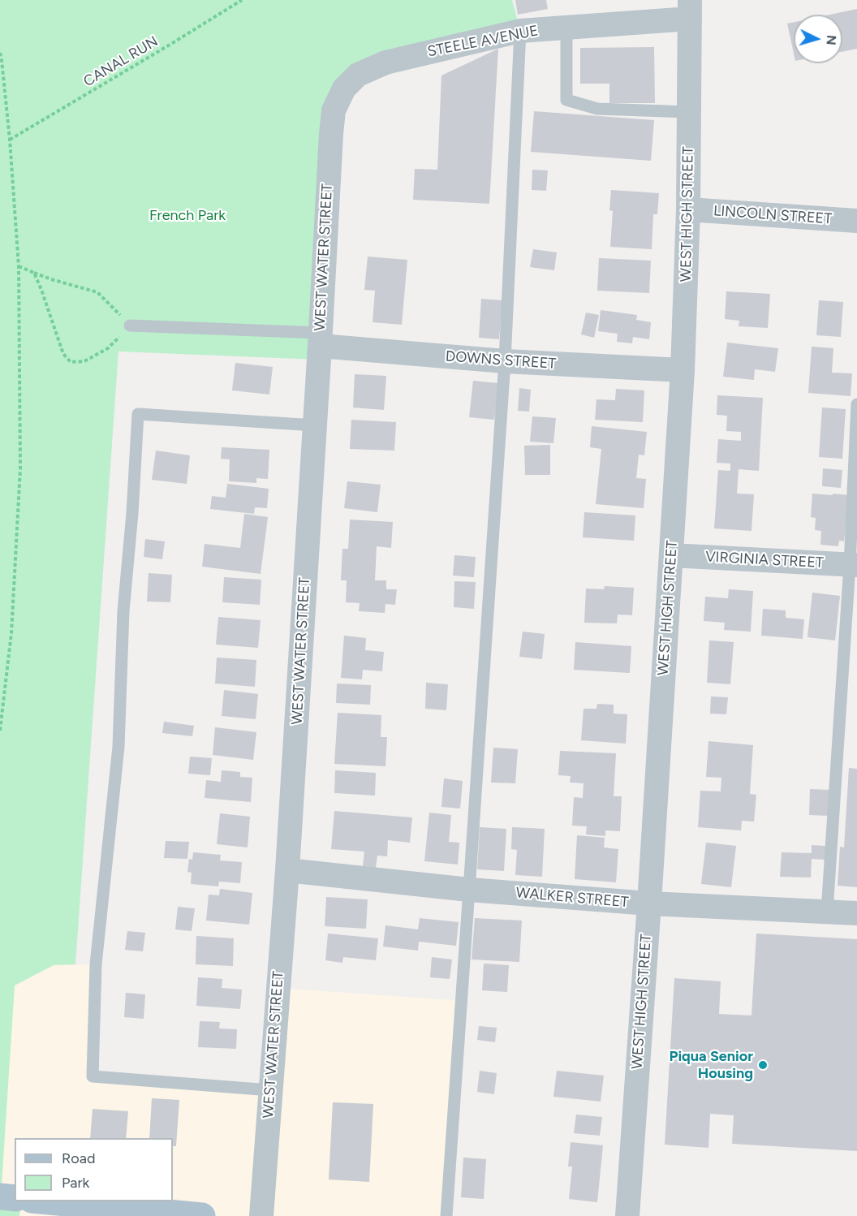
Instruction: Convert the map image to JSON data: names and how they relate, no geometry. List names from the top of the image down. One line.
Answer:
{"streets":{"street":["STEELE AVENUE","WEST HIGH STREET","LINCOLN STREET","WEST WATER STREET","DOWNS STREET","VIRGINIA STREET","WALKER STREET"],"path":["CANAL RUN"]},"crossings":[["STEELE AVENUE","WEST HIGH STREET"],["STEELE AVENUE","WEST WATER STREET"],["WEST HIGH STREET","LINCOLN STREET"],["WEST HIGH STREET","DOWNS STREET"],["WEST HIGH STREET","VIRGINIA STREET"],["WEST HIGH STREET","WALKER STREET"],["WEST WATER STREET","DOWNS STREET"],["WEST WATER STREET","WALKER STREET"]],"parks":["French Park"],"places":["Piqua Senior Housing"],"legend":["Road","Park"],"north":"right"}
